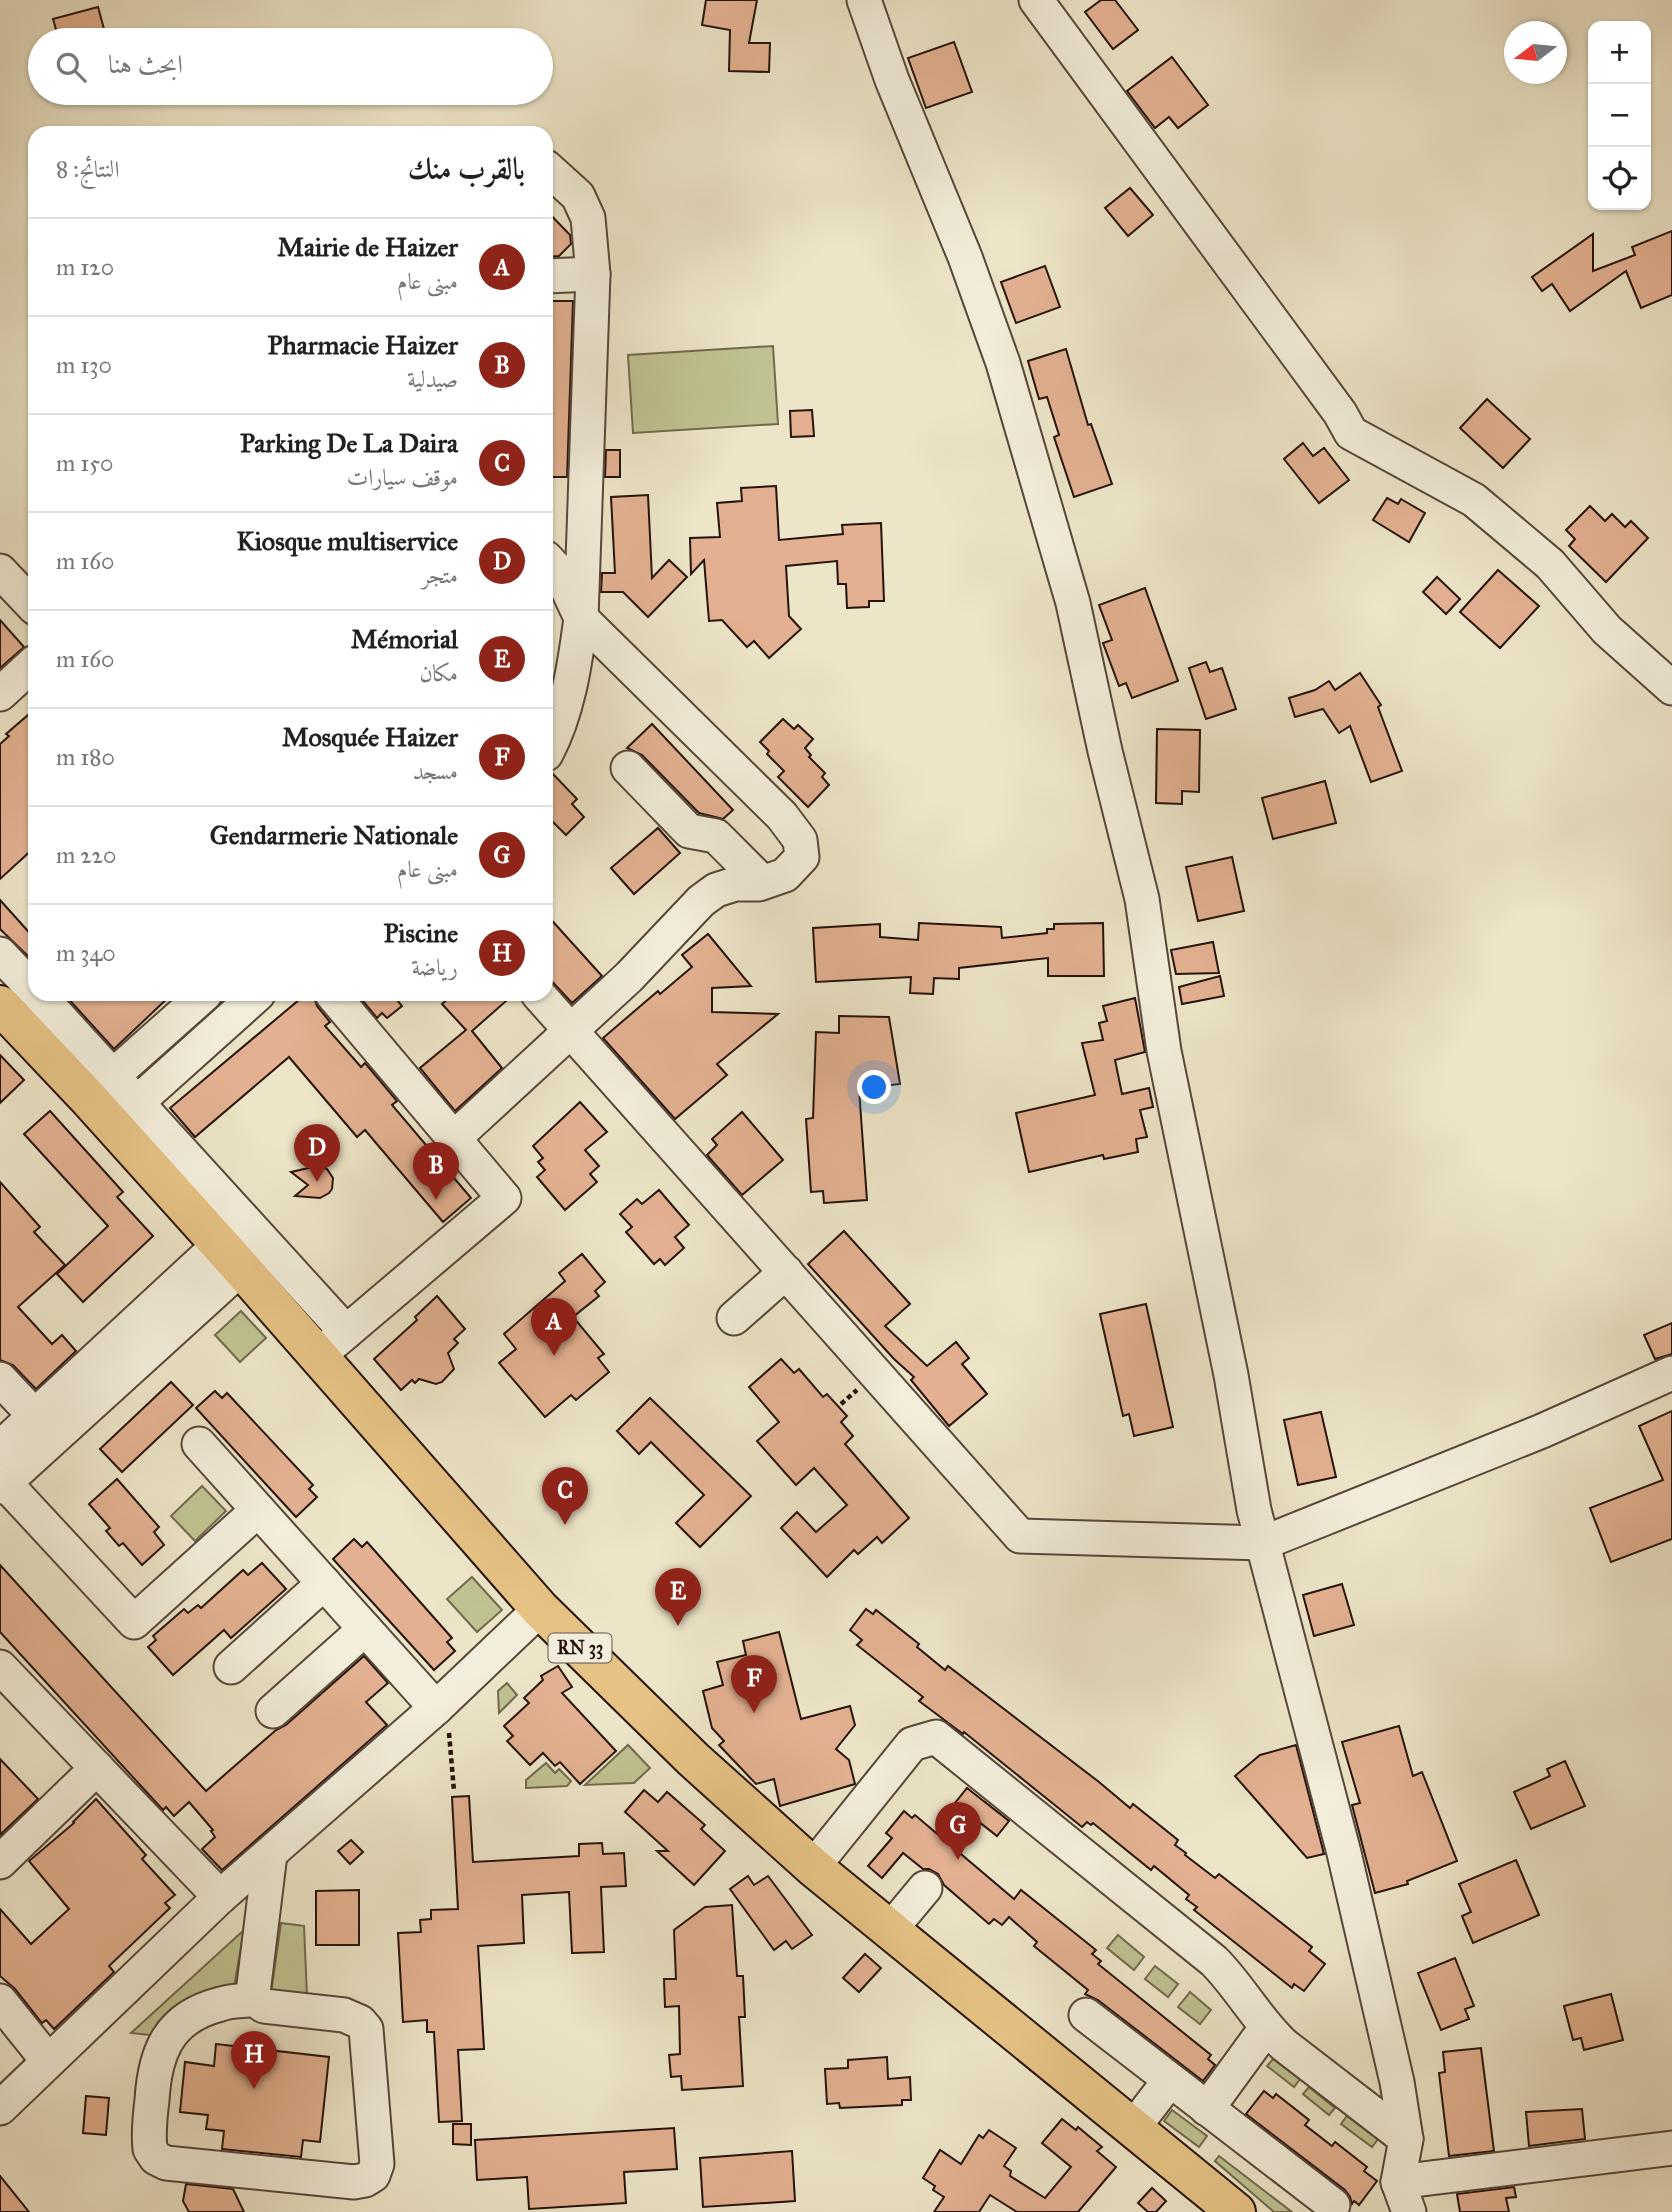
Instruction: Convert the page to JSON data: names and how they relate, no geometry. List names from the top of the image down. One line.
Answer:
{"streets":{"main road":["RN 33"]},"north":"left","page":{"map_buttons":["+","−"],"search":"ابحث هنا","heading":["بالقرب منك","النتائج: 8"],"list":[{"mark":"A","name":"Mairie de Haizer","note":"مبنى عام","value":"120 m"},{"mark":"B","name":"Pharmacie Haizer","note":"صيدلية","value":"130 m"},{"mark":"C","name":"Parking De La Daira","note":"موقف سيارات","value":"150 m"},{"mark":"D","name":"Kiosque multiservice","note":"متجر","value":"160 m"},{"mark":"E","name":"Mémorial","note":"مكان","value":"160 m"},{"mark":"F","name":"Mosquée Haizer","note":"مسجد","value":"180 m"},{"mark":"G","name":"Gendarmerie Nationale","note":"مبنى عام","value":"220 m"},{"mark":"H","name":"Piscine","note":"رياضة","value":"340 m"}],"pins":["D","B","A","C","E","F","G","H"]}}
